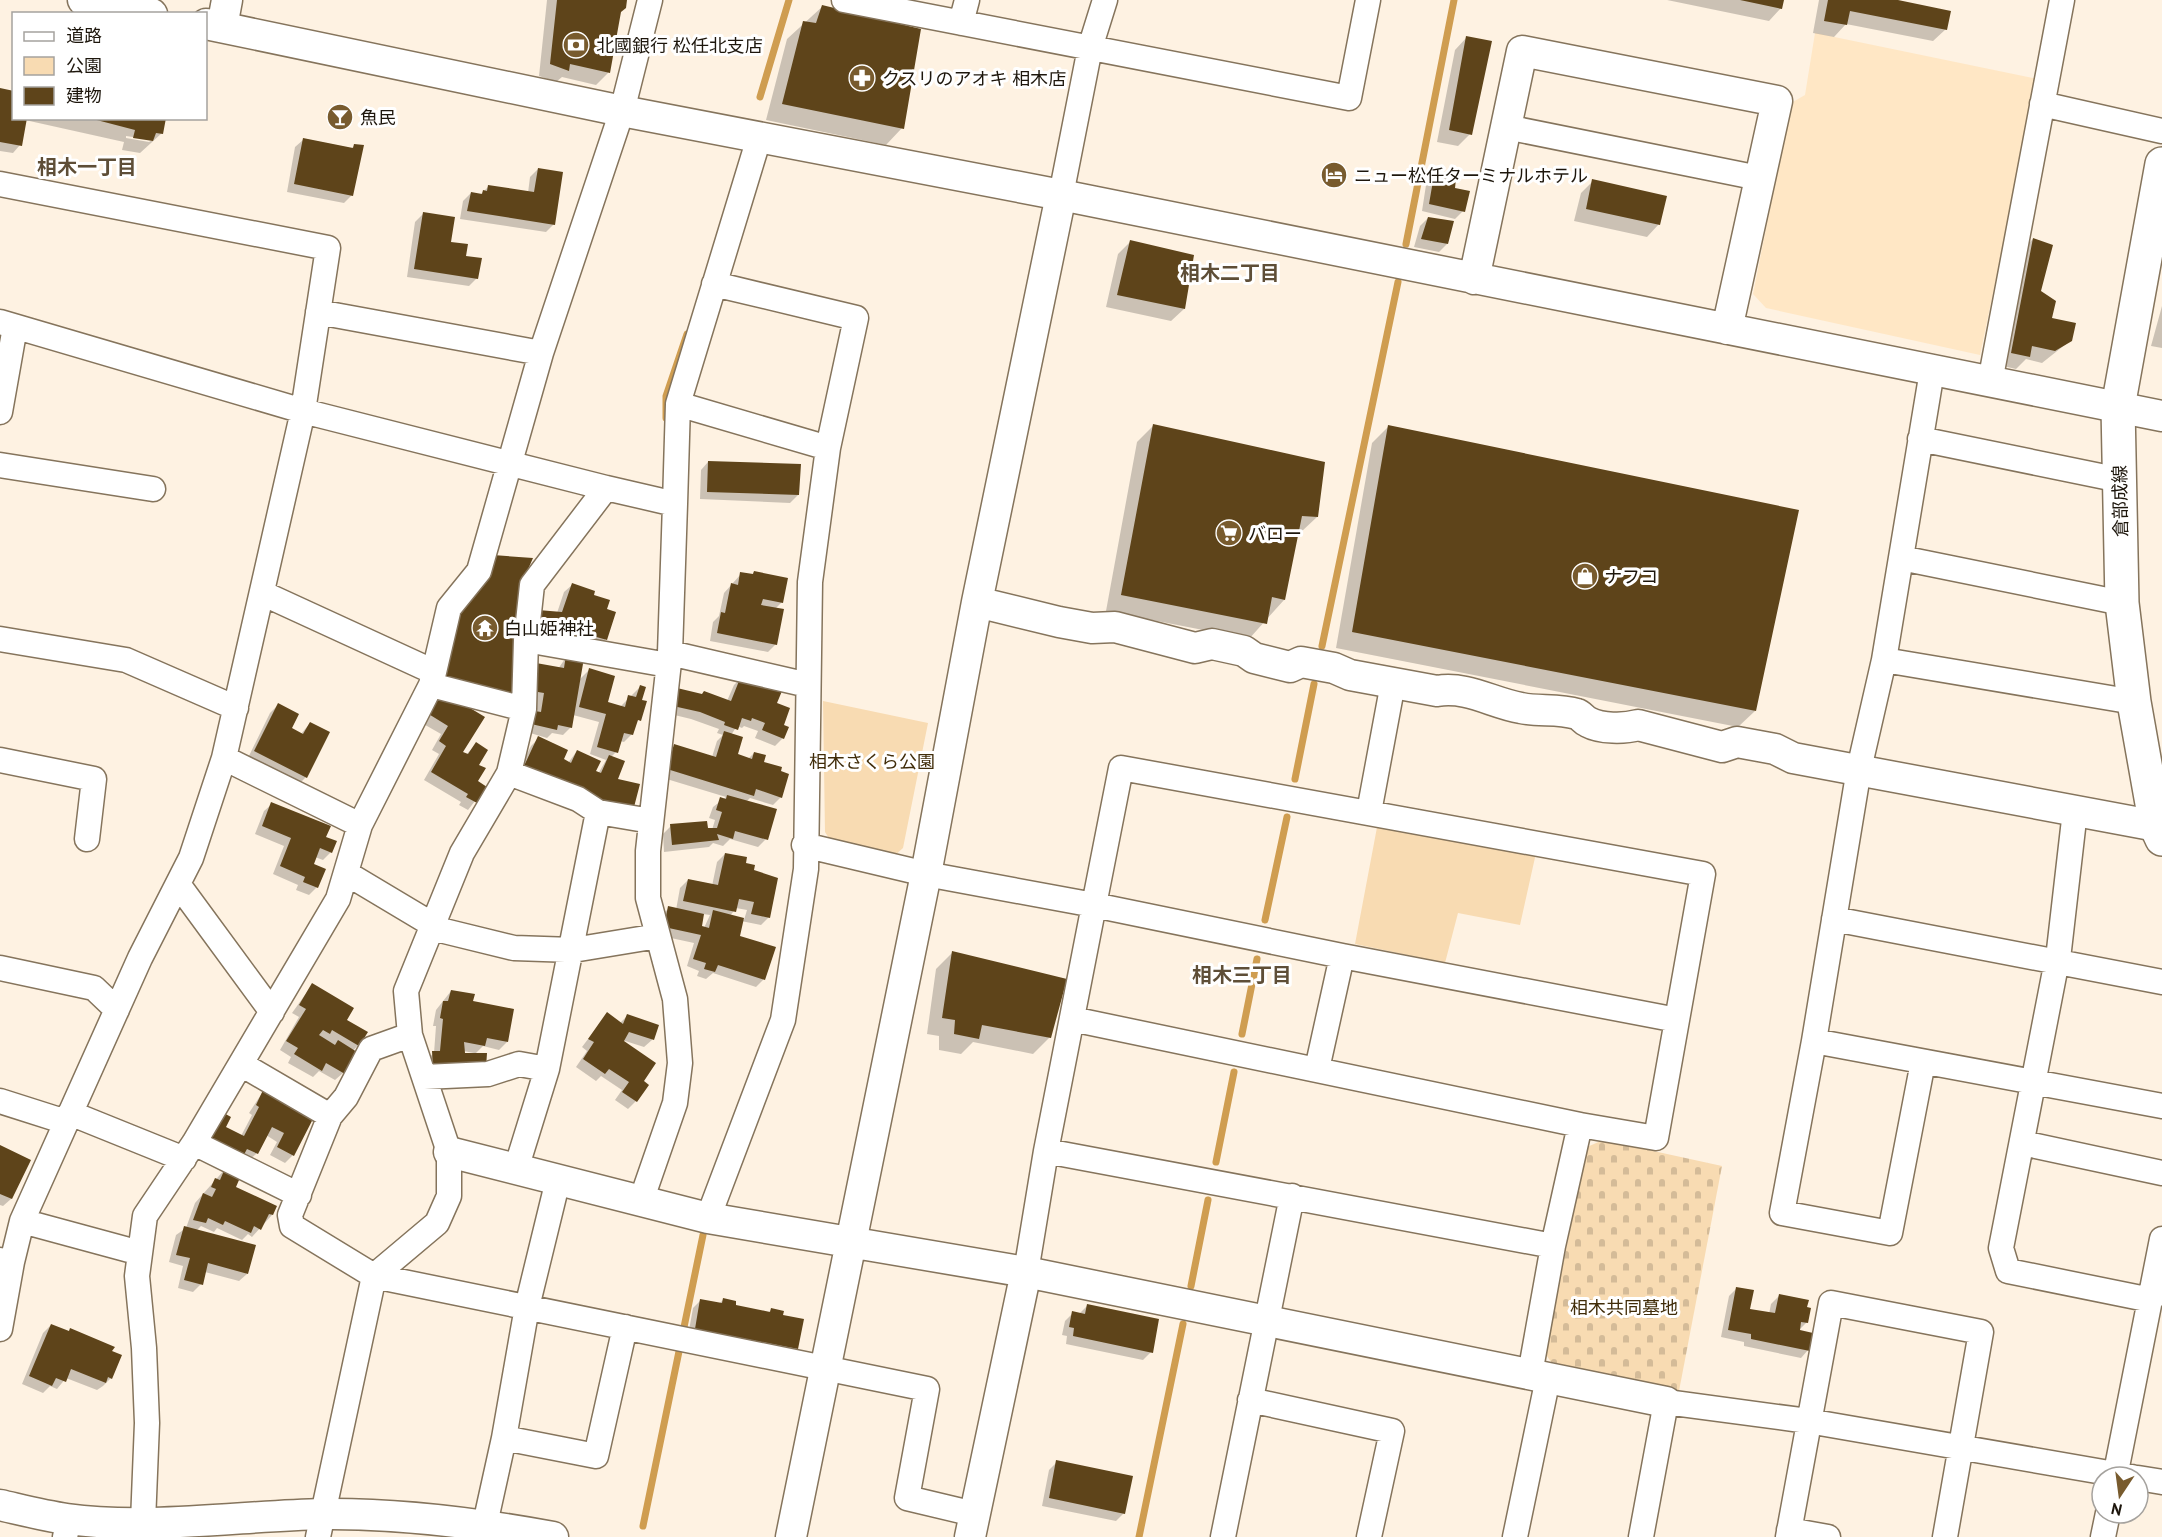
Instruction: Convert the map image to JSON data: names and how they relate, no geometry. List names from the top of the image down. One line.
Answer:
{"streets":{"main road":["倉部成線"]},"districts":["相木一丁目","相木二丁目","相木三丁目"],"parks":["相木さくら公園","相木共同墓地"],"places":{"bank":["北國銀行 松任北支店"],"pharmacy":["クスリのアオキ 相木店"],"bar":["魚民"],"hotel":["ニュー松任ターミナルホテル"],"supermarket":["バロー"],"shop":["ナフコ"],"temple":["白山姫神社"]},"legend":["道路","公園","建物"],"north":"bottom"}
